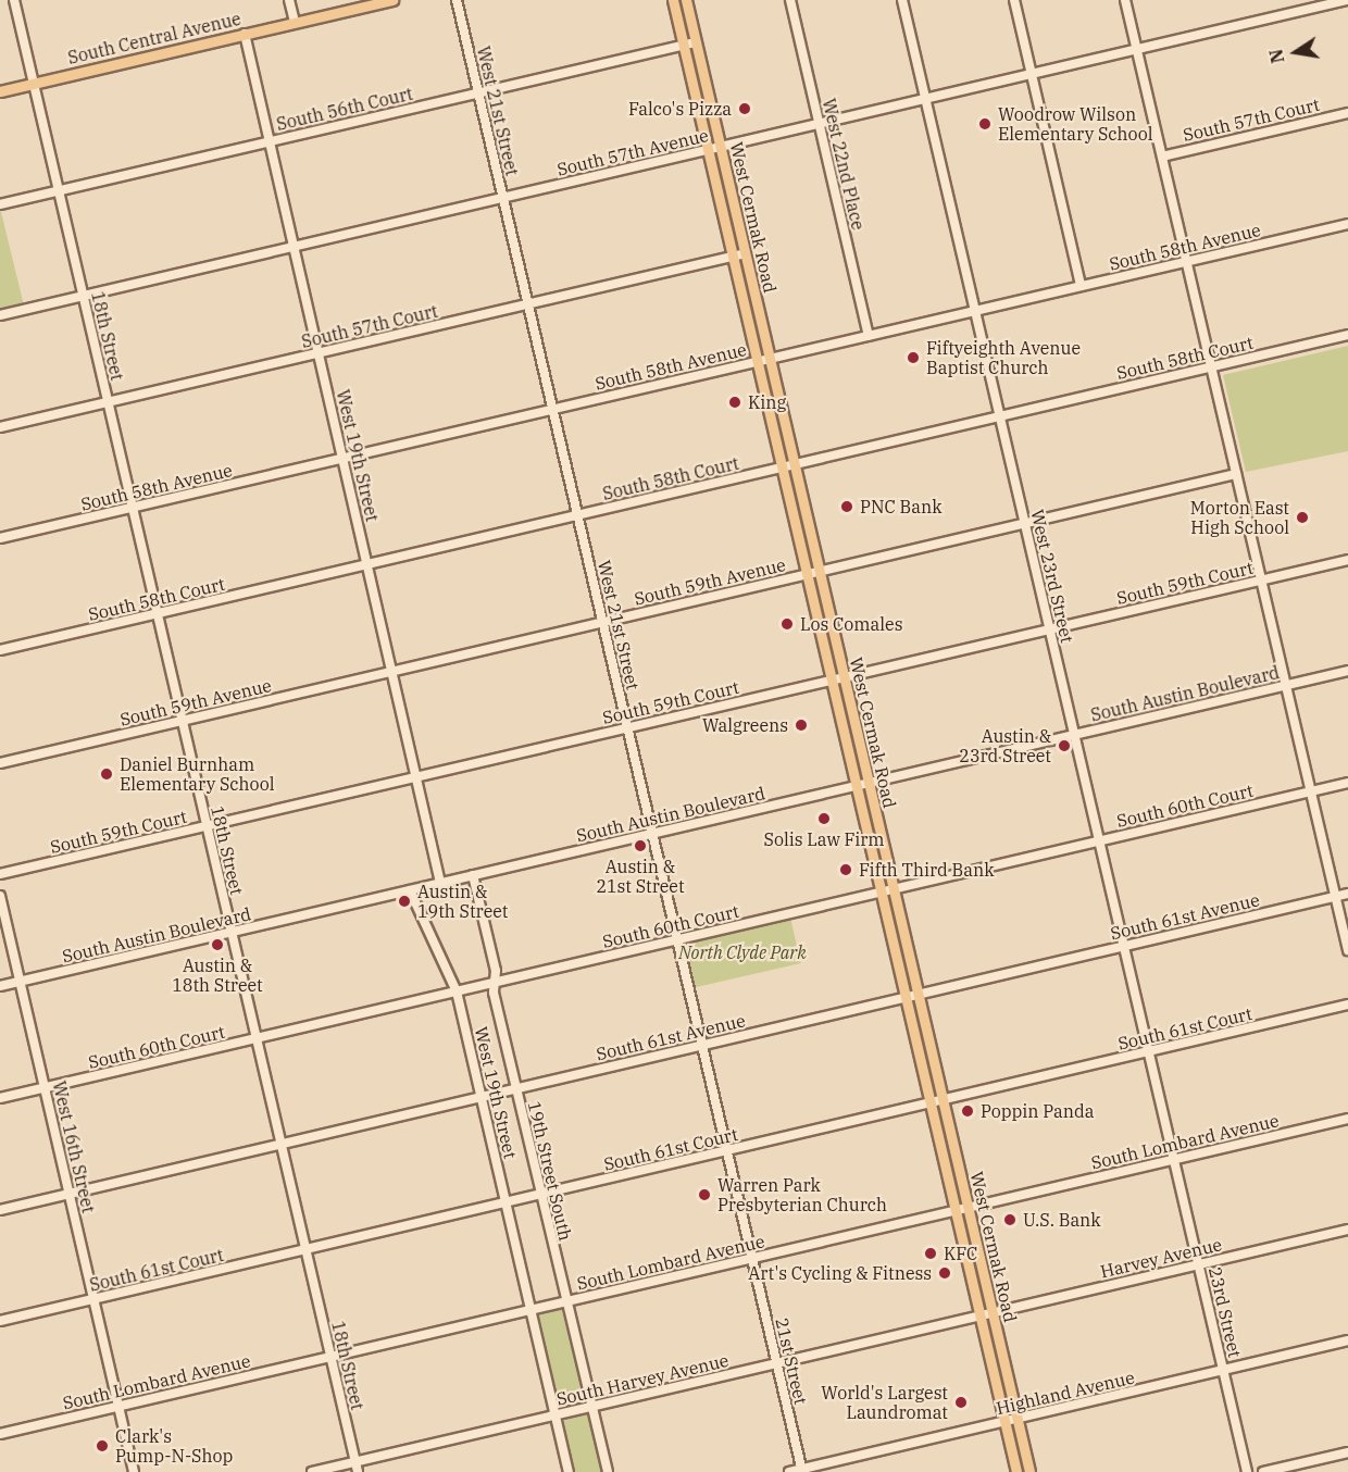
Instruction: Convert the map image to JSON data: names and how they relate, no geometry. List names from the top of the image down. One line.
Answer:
{"streets":{"main road":["South Central Avenue","West Cermak Road"],"street":["South 56th Court","West 21st Street","South 57th Court","South 57th Avenue","West 22nd Place","South 58th Avenue","18th Street","South 58th Court","West 19th Street","West 23rd Street","South 59th Avenue","South 59th Court","South Austin Boulevard","South 60th Court","South 61st Avenue","South 61st Court","South Lombard Avenue","West 16th Street","19th Street South","Harvey Avenue","23rd Street","21st Street","South Harvey Avenue","Highland Avenue"]},"crossings":[["South Central Avenue","18th Street"],["South Central Avenue","West 19th Street"],["South 56th Court","West 21st Street"],["South 56th Court","West Cermak Road"],["South 56th Court","18th Street"],["South 56th Court","West 19th Street"],["West 21st Street","South 57th Court"],["West 21st Street","South 57th Avenue"],["West 21st Street","South 58th Avenue"],["West 21st Street","South 58th Court"],["West 21st Street","South 59th Avenue"],["West 21st Street","South 59th Court"],["West 21st Street","South Austin Boulevard"],["West 21st Street","South 60th Court"],["West 21st Street","South 61st Avenue"],["West 21st Street","South 61st Court"],["West 21st Street","South Lombard Avenue"],["West 21st Street","21st Street"],["South 57th Court","West Cermak Road"],["South 57th Court","18th Street"],["South 57th Court","West 19th Street"],["South 57th Avenue","West 22nd Place"],["South 57th Avenue","West Cermak Road"],["South 57th Avenue","18th Street"],["South 57th Avenue","West 19th Street"],["South 57th Avenue","West 23rd Street"],["West 22nd Place","South 58th Avenue"],["West Cermak Road","South 58th Avenue"],["West Cermak Road","South 58th Court"],["West Cermak Road","South 59th Avenue"],["West Cermak Road","South 59th Court"],["West Cermak Road","South Austin Boulevard"],["West Cermak Road","South 60th Court"],["West Cermak Road","South 61st Avenue"],["West Cermak Road","South 61st Court"],["West Cermak Road","South Lombard Avenue"],["West Cermak Road","Harvey Avenue"],["West Cermak Road","South Harvey Avenue"],["West Cermak Road","Highland Avenue"],["South 58th Avenue","18th Street"],["South 58th Avenue","West 19th Street"],["South 58th Avenue","West 23rd Street"],["18th Street","South 58th Court"],["18th Street","South 59th Avenue"],["18th Street","South 59th Court"],["18th Street","South Austin Boulevard"],["18th Street","South 60th Court"],["18th Street","South 61st Avenue"],["18th Street","South 61st Court"],["18th Street","South Lombard Avenue"],["18th Street","South Harvey Avenue"],["South 58th Court","West 19th Street"],["South 58th Court","West 23rd Street"],["West 19th Street","South 59th Avenue"],["West 19th Street","South 59th Court"],["West 19th Street","South Austin Boulevard"],["West 19th Street","South 60th Court"],["West 19th Street","South 61st Avenue"],["West 19th Street","South 61st Court"],["West 19th Street","South Lombard Avenue"],["West 19th Street","South Harvey Avenue"],["West 23rd Street","South 59th Avenue"],["West 23rd Street","South 59th Court"],["West 23rd Street","South Austin Boulevard"],["West 23rd Street","South 60th Court"],["West 23rd Street","South 61st Avenue"],["West 23rd Street","South 61st Court"],["West 23rd Street","South Lombard Avenue"],["West 23rd Street","23rd Street"],["South Austin Boulevard","West 16th Street"],["South Austin Boulevard","19th Street South"],["South 60th Court","West 16th Street"],["South 60th Court","19th Street South"],["South 61st Avenue","West 16th Street"],["South 61st Avenue","19th Street South"],["South 61st Court","West 16th Street"],["South 61st Court","19th Street South"],["South Lombard Avenue","West 16th Street"],["South Lombard Avenue","19th Street South"],["South Lombard Avenue","23rd Street"],["South Lombard Avenue","21st Street"],["19th Street South","South Harvey Avenue"],["Harvey Avenue","23rd Street"],["Harvey Avenue","South Harvey Avenue"],["23rd Street","Highland Avenue"],["21st Street","South Harvey Avenue"],["21st Street","Highland Avenue"]],"parks":["North Clyde Park"],"places":["Falco's Pizza","Woodrow Wilson Elementary School","Fiftyeighth Avenue Baptist Church","King","PNC Bank","Morton East High School","Los Comales","Walgreens","Austin & 23rd Street","Daniel Burnham Elementary School","Solis Law Firm","Austin & 21st Street","Fifth Third Bank","Austin & 19th Street","Austin & 18th Street","Poppin Panda","Warren Park Presbyterian Church","U.S. Bank","KFC","Art's Cycling & Fitness","World's Largest Laundromat","Clark's Pump-N-Shop"],"north":"left"}
